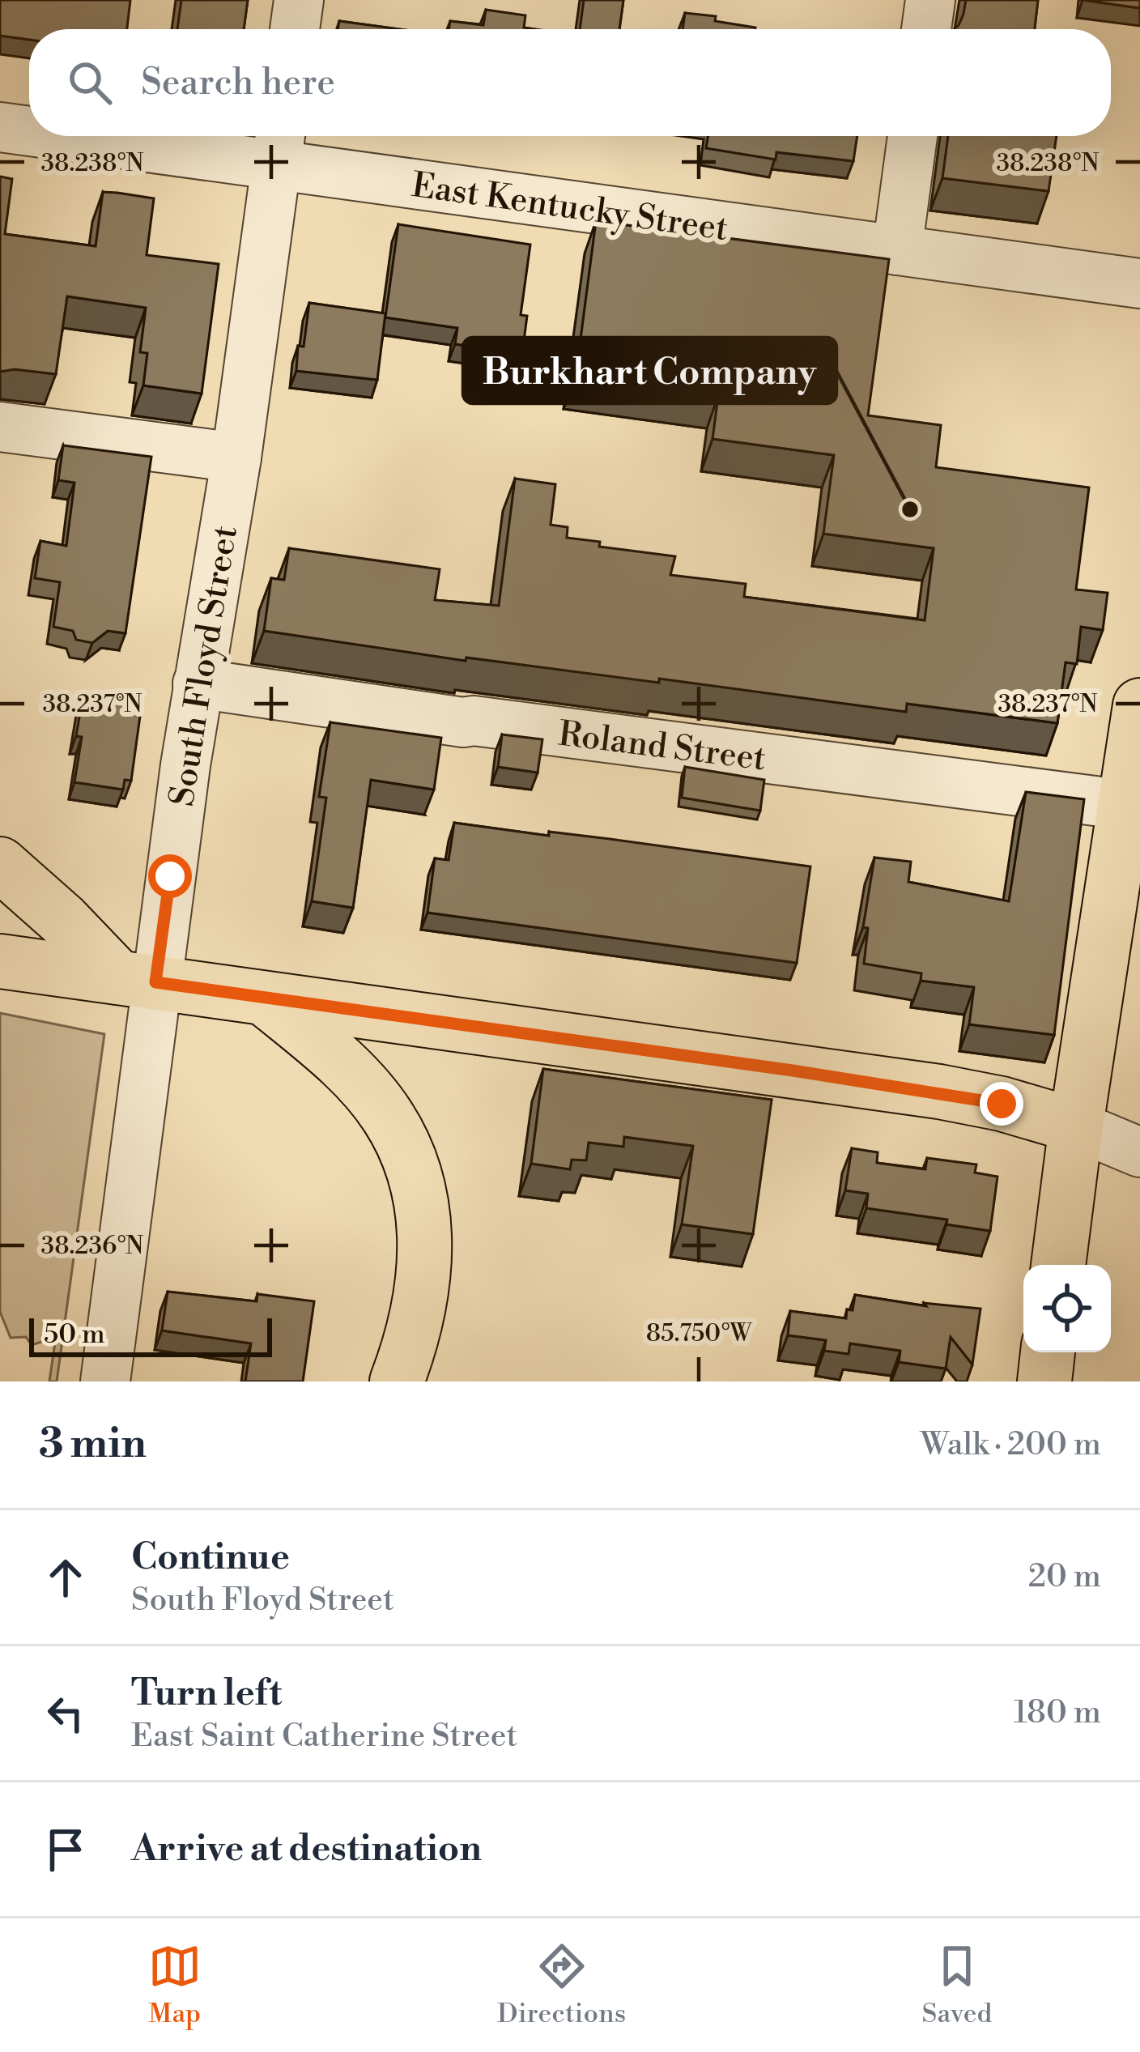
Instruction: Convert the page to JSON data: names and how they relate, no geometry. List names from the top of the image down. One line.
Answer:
{"streets":{"street":["East Kentucky Street","South Floyd Street","Roland Street"]},"crossings":[["East Kentucky Street","South Floyd Street"],["South Floyd Street","Roland Street"]],"places":["Burkhart Company"],"scale_bar":"50 m","page":{"search":"Search here","scale":"50 m","heading":["3 min","Walk · 200 m"],"list":[["Continue","South Floyd Street","20 m"],["Turn left","East Saint Catherine Street","180 m"],"Arrive at destination"],"nav":["Map","Directions","Saved"]},"coordinates":["38.238°N","38.237°N","38.236°N","85.750°W"]}
